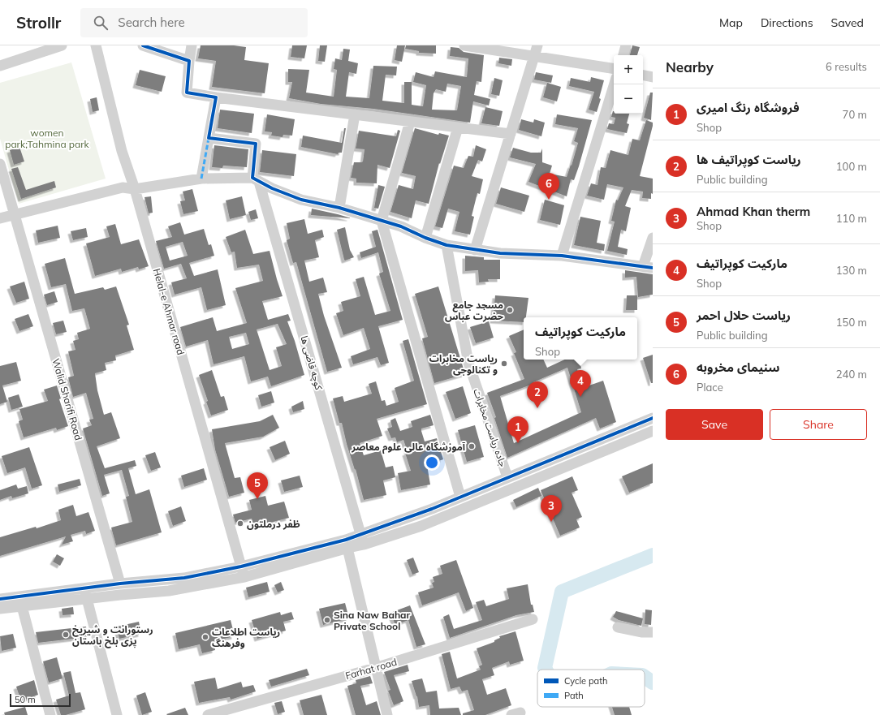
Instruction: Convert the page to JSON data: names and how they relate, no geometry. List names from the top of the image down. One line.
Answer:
{"streets":{"street":["Helal-e Ahmar road","کوچه قاضی ها","Walid Sharifi Road","جاده ریاست مخابرات","Farhat road"]},"parks":["women park;Tahmina park"],"places":["مسجد جامع حضرت عباس","ریاست مخابرات و تکنالوجی","آموزشگاه عالی علوم معاصر","ظفر درملتون","Sina Naw Bahar Private School","رستورانت و شیریخ پزی بلخ باستان","ریاست اطلاعات وفرهنگ"],"legend":["Cycle path","Path"],"scale_bar":"50 m","page":{"header":"Strollr","search":"Search here","nav":["Map","Directions","Saved"],"heading":["Nearby","6 results"],"map_buttons":["+","−"],"list":[{"mark":"1","name":"فروشگاه رنگ امیری","note":"Shop","value":"70 m"},{"mark":"2","name":"ریاست کوپراتیف ها","note":"Public building","value":"100 m"},{"mark":"3","name":"Ahmad Khan therm","note":"Shop","value":"110 m"},{"mark":"4","name":"مارکیت کوپراتیف","note":"Shop","value":"130 m"},{"mark":"5","name":"ریاست حلال احمر","note":"Public building","value":"150 m"},{"mark":"6","name":"سنیمای مخروبه","note":"Place","value":"240 m"}],"pins":["6","4","2","1","5","3"],"popup":["مارکیت کوپراتیف","Shop"],"buttons":["Save","Share"],"scale":"50 m"}}
